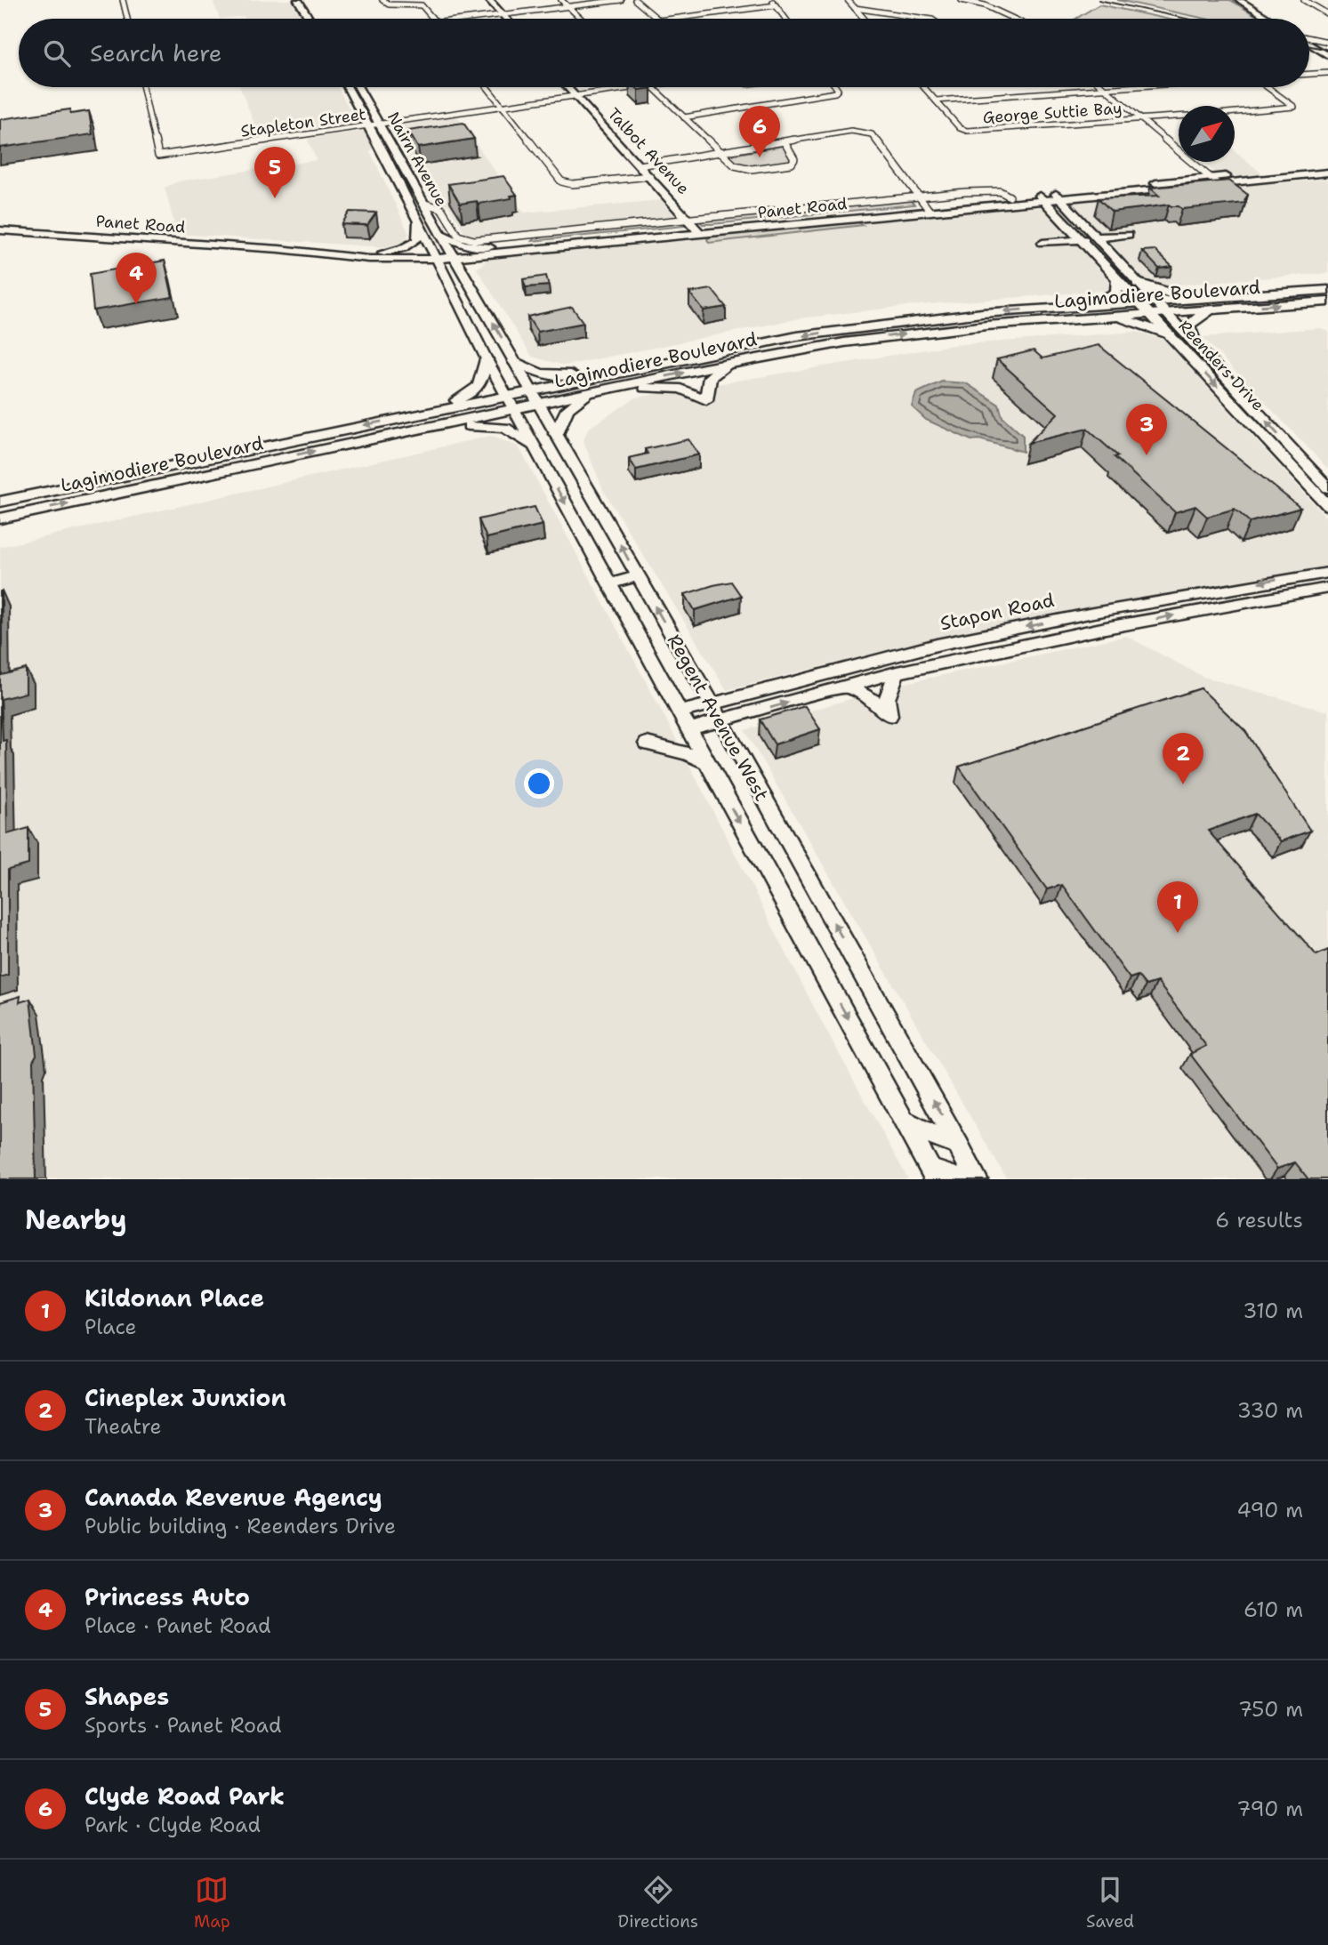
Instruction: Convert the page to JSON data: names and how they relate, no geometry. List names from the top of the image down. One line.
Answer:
{"streets":{"main road":["Lagimodiere Boulevard"],"street":["George Suttie Bay","Stapleton Street","Talbot Avenue","Nairn Avenue","Panet Road","Reenders Drive","Stapon Road","Regent Avenue West"]},"crossings":[["Stapleton Street","Talbot Avenue"],["Stapleton Street","Nairn Avenue"],["Talbot Avenue","Panet Road"],["Nairn Avenue","Panet Road"],["Nairn Avenue","Regent Avenue West"],["Panet Road","Reenders Drive"],["Panet Road","Regent Avenue West"],["Lagimodiere Boulevard","Reenders Drive"],["Lagimodiere Boulevard","Regent Avenue West"],["Stapon Road","Regent Avenue West"]],"north":"top right","page":{"search":"Search here","pins":["6","5","4","3","2","1"],"heading":["Nearby","6 results"],"list":[{"mark":"1","name":"Kildonan Place","note":"Place","value":"310 m"},{"mark":"2","name":"Cineplex Junxion","note":"Theatre","value":"330 m"},{"mark":"3","name":"Canada Revenue Agency","note":"Public building · Reenders Drive","value":"490 m"},{"mark":"4","name":"Princess Auto","note":"Place · Panet Road","value":"610 m"},{"mark":"5","name":"Shapes","note":"Sports · Panet Road","value":"750 m"},{"mark":"6","name":"Clyde Road Park","note":"Park · Clyde Road","value":"790 m"}],"nav":["Map","Directions","Saved"]}}
